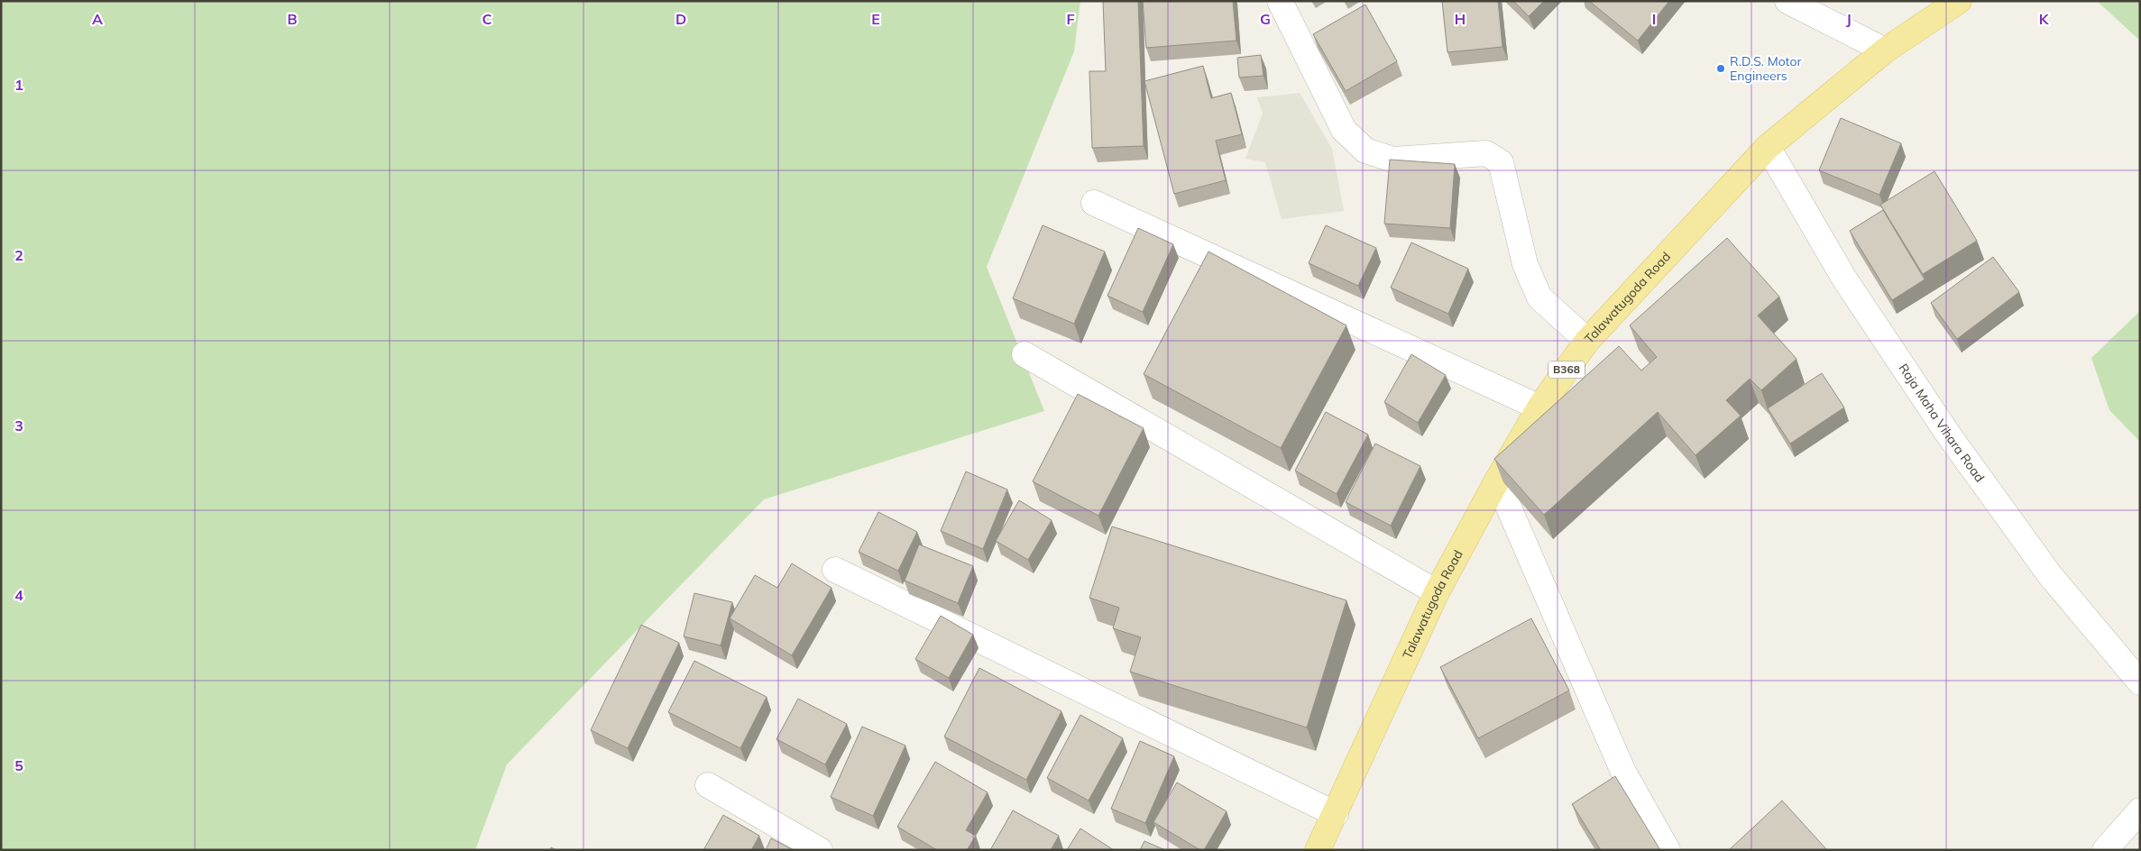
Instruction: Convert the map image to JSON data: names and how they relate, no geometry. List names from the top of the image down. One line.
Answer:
{"streets":{"main road":["Talawatugoda Road","B368"],"street":["Raja Maha Vihara Road"]},"crossings":[["Talawatugoda Road","Raja Maha Vihara Road"]],"places":["R.D.S. Motor Engineers"],"grid":{"columns":["A","B","C","D","E","F","G","H","I","J","K"],"rows":["1","2","3","4","5"]}}
